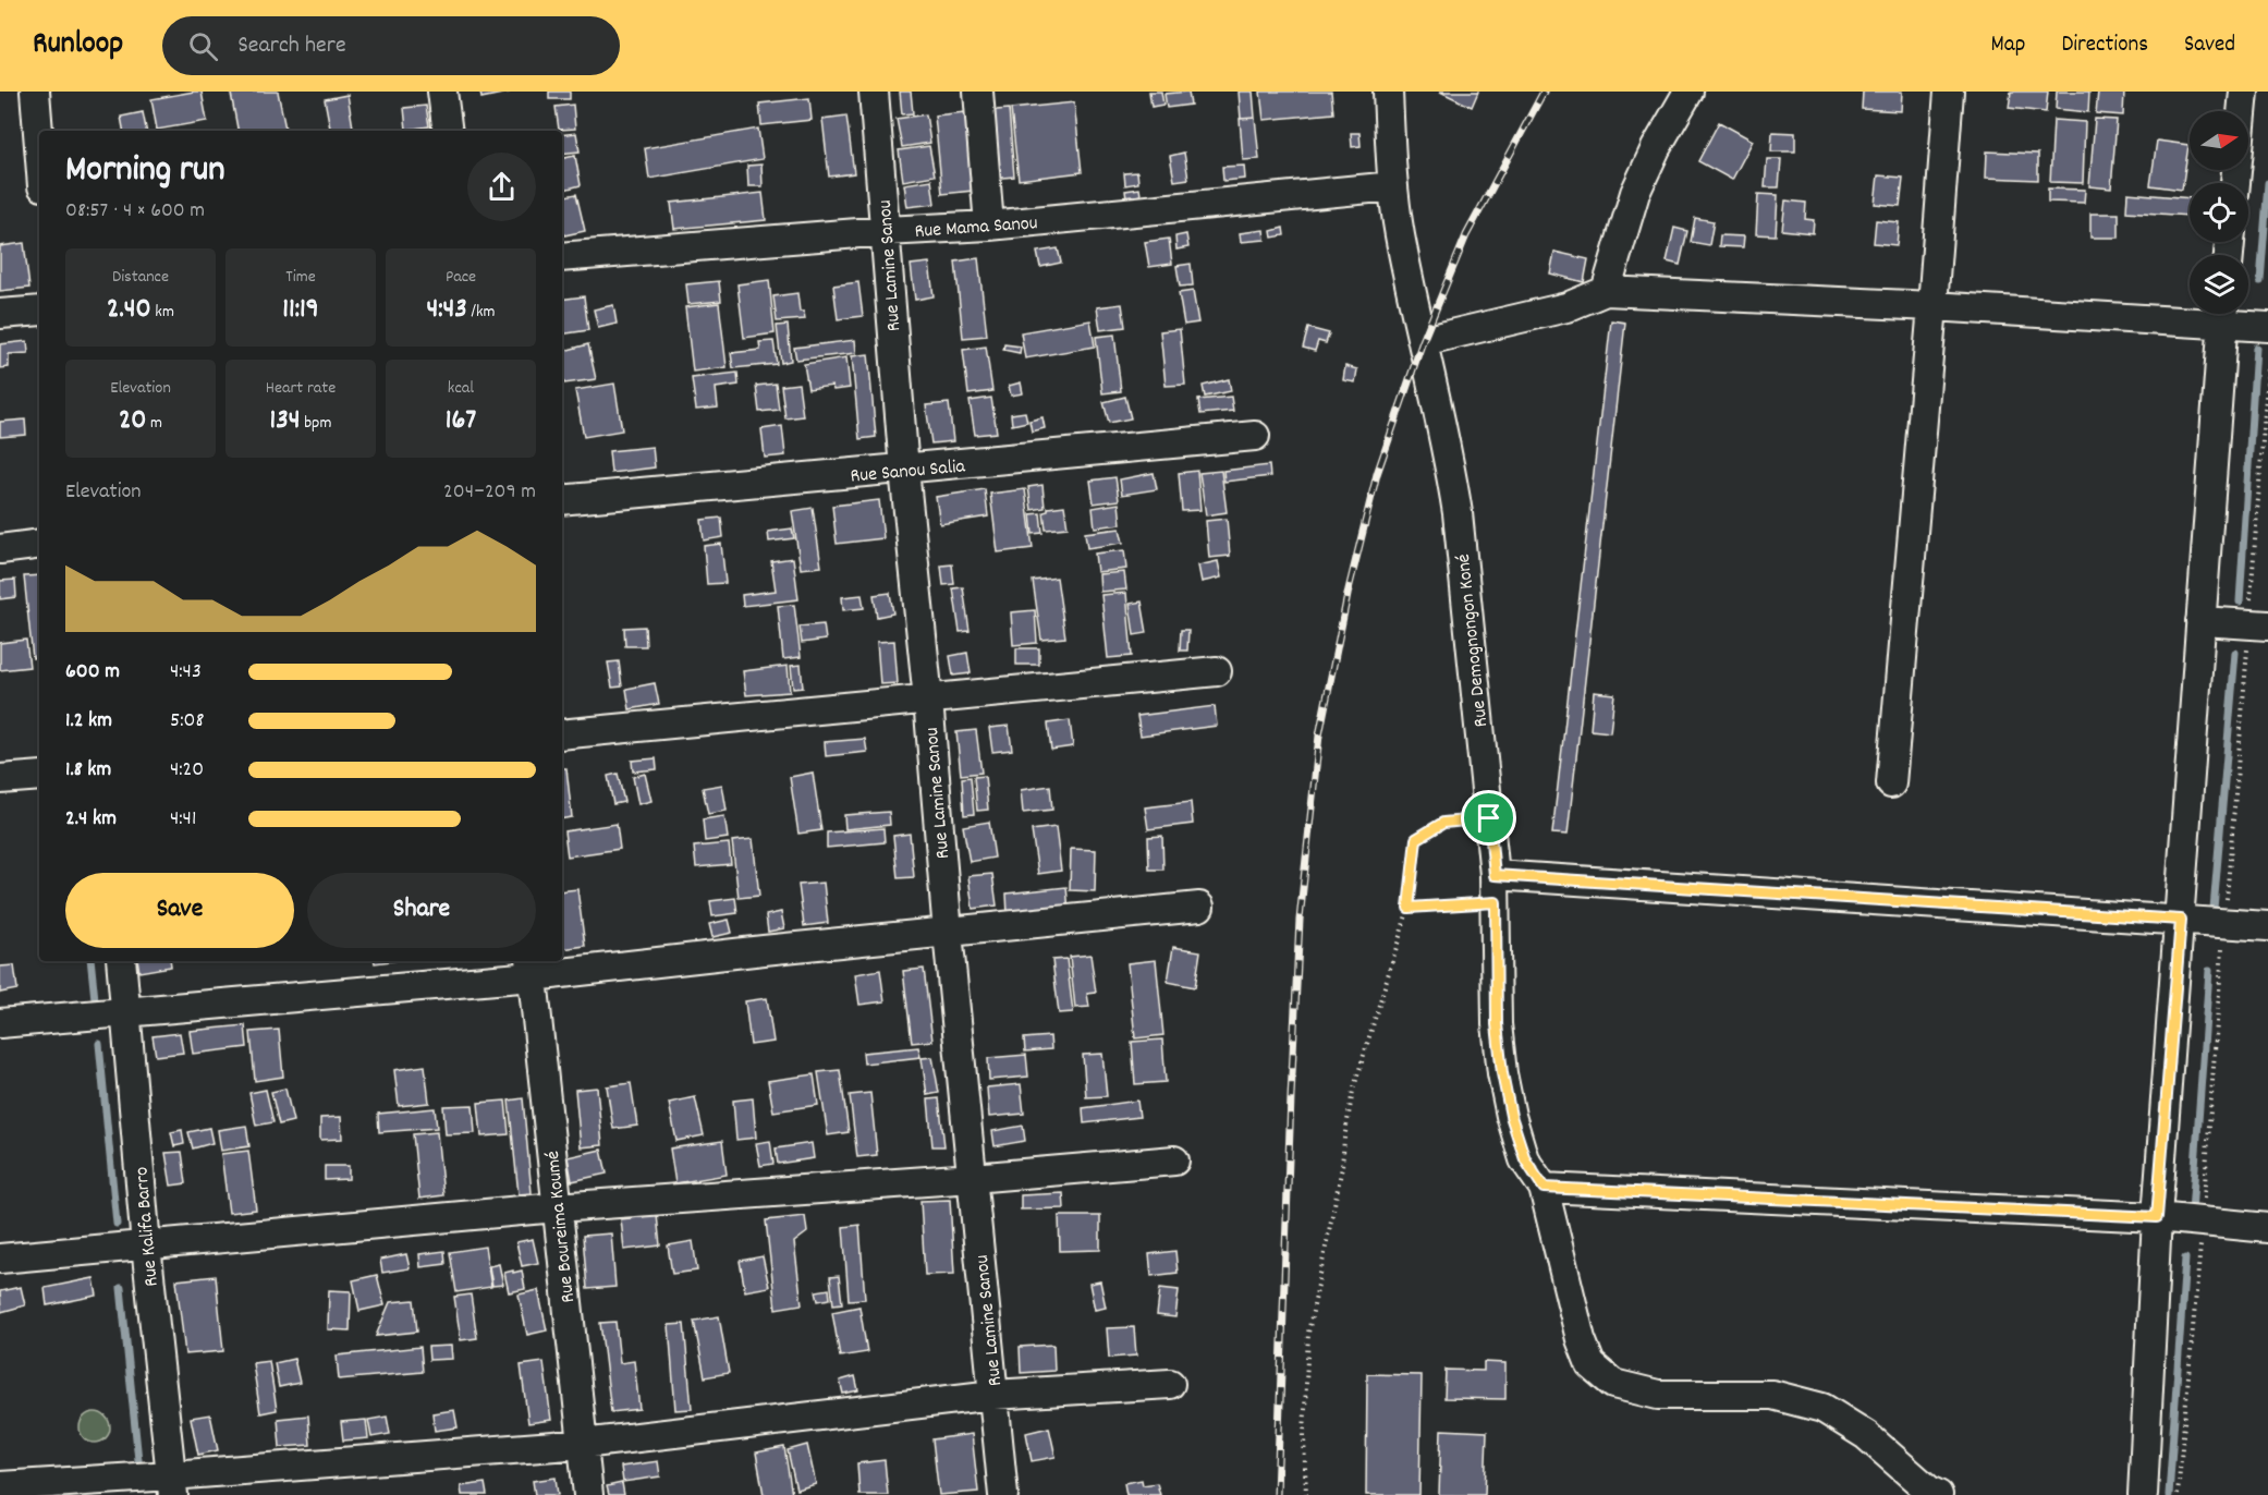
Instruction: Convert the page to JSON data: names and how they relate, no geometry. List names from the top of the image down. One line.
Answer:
{"streets":{"street":["Rue Mama Sanou","Rue Lamine Sanou","Rue Sanou Salia","Rue Demognongon Koné","Rue Kalifa Barro","Rue Boureima Koumé"]},"crossings":[["Rue Mama Sanou","Rue Lamine Sanou"],["Rue Mama Sanou","Rue Demognongon Koné"],["Rue Lamine Sanou","Rue Sanou Salia"]],"north":"right","page":{"header":"Runloop","search":"Search here","nav":["Map","Directions","Saved"],"heading":["Morning run","08:57 · 4 × 600 m"],"stats":[["Distance","2.40 km"],["Time","11:19"],["Pace","4:43 /km"],["Elevation","20 m"],["Heart rate","134 bpm"],["kcal","167"]],"chart":["Elevation","204–209 m"],"list":[{"name":"600 m","note":"4:43"},{"name":"1.2 km","note":"5:08"},{"name":"1.8 km","note":"4:20"},{"name":"2.4 km","note":"4:41"}],"buttons":["Save","Share"]}}
